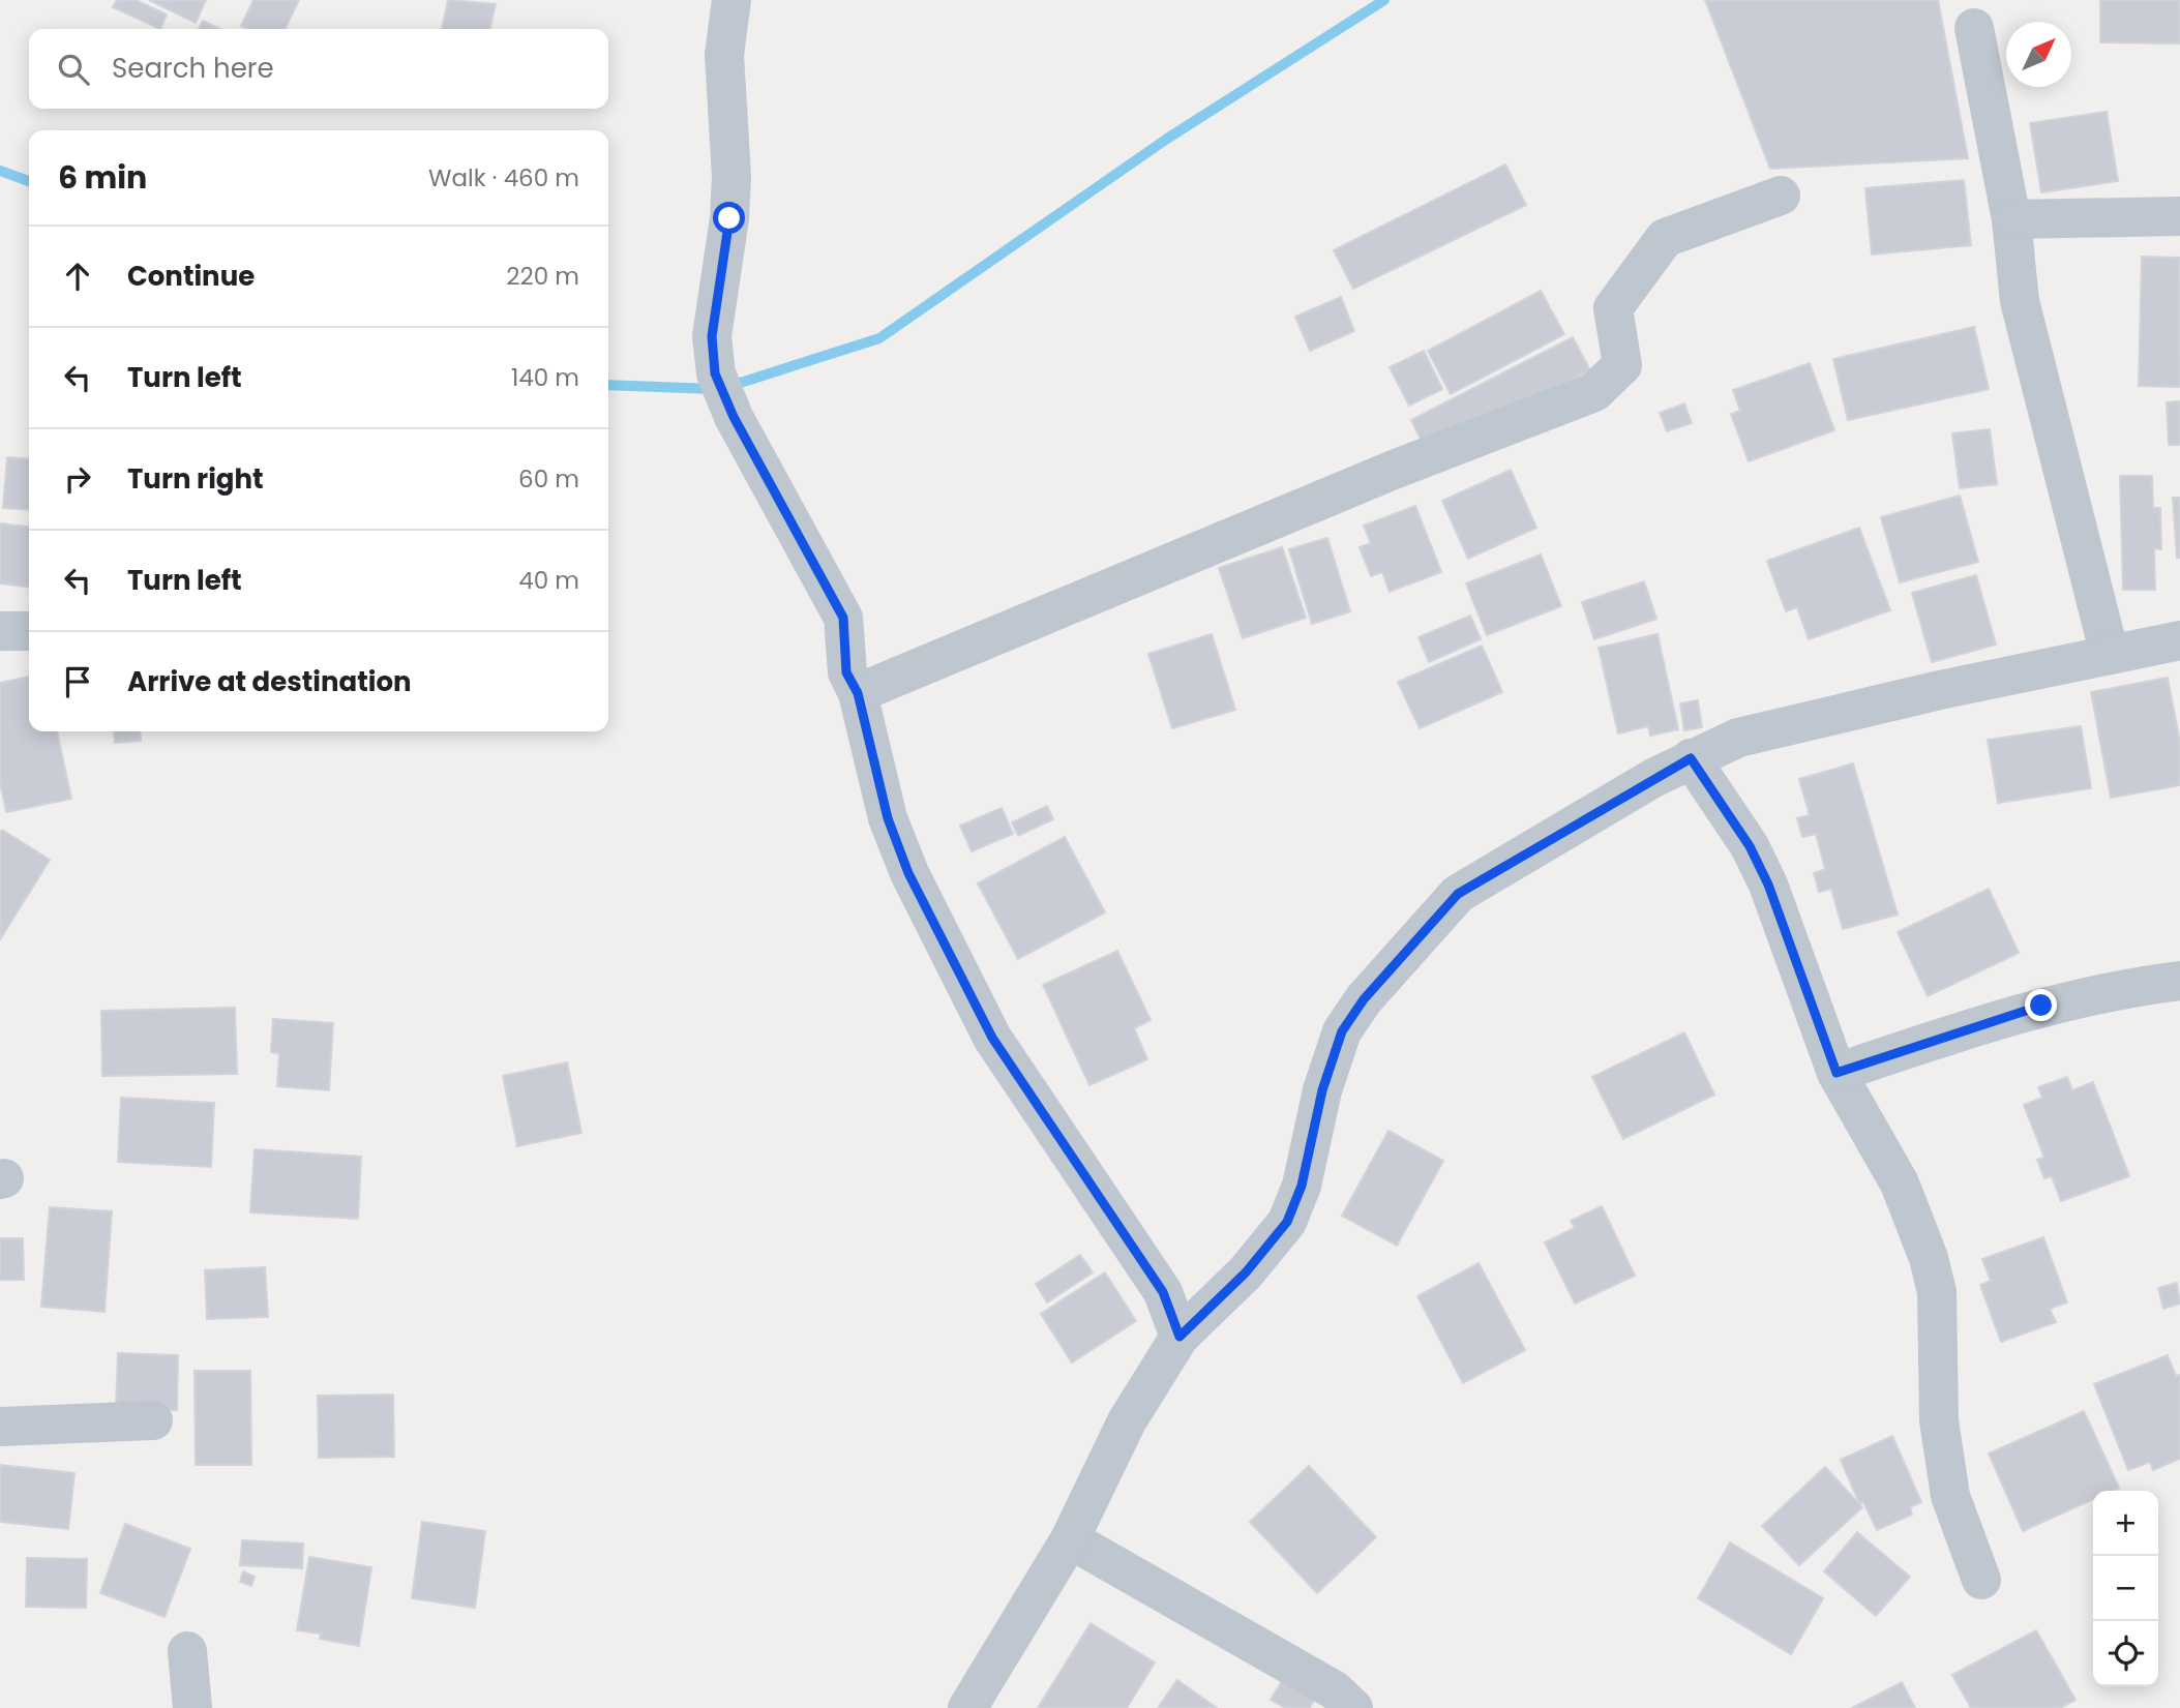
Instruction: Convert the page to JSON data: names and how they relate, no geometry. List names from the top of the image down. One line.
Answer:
{"north":"top right","page":{"search":"Search here","heading":["6 min","Walk · 460 m"],"list":[["Continue","220 m"],["Turn left","140 m"],["Turn right","60 m"],["Turn left","40 m"],"Arrive at destination"],"map_buttons":["+","−"]}}
